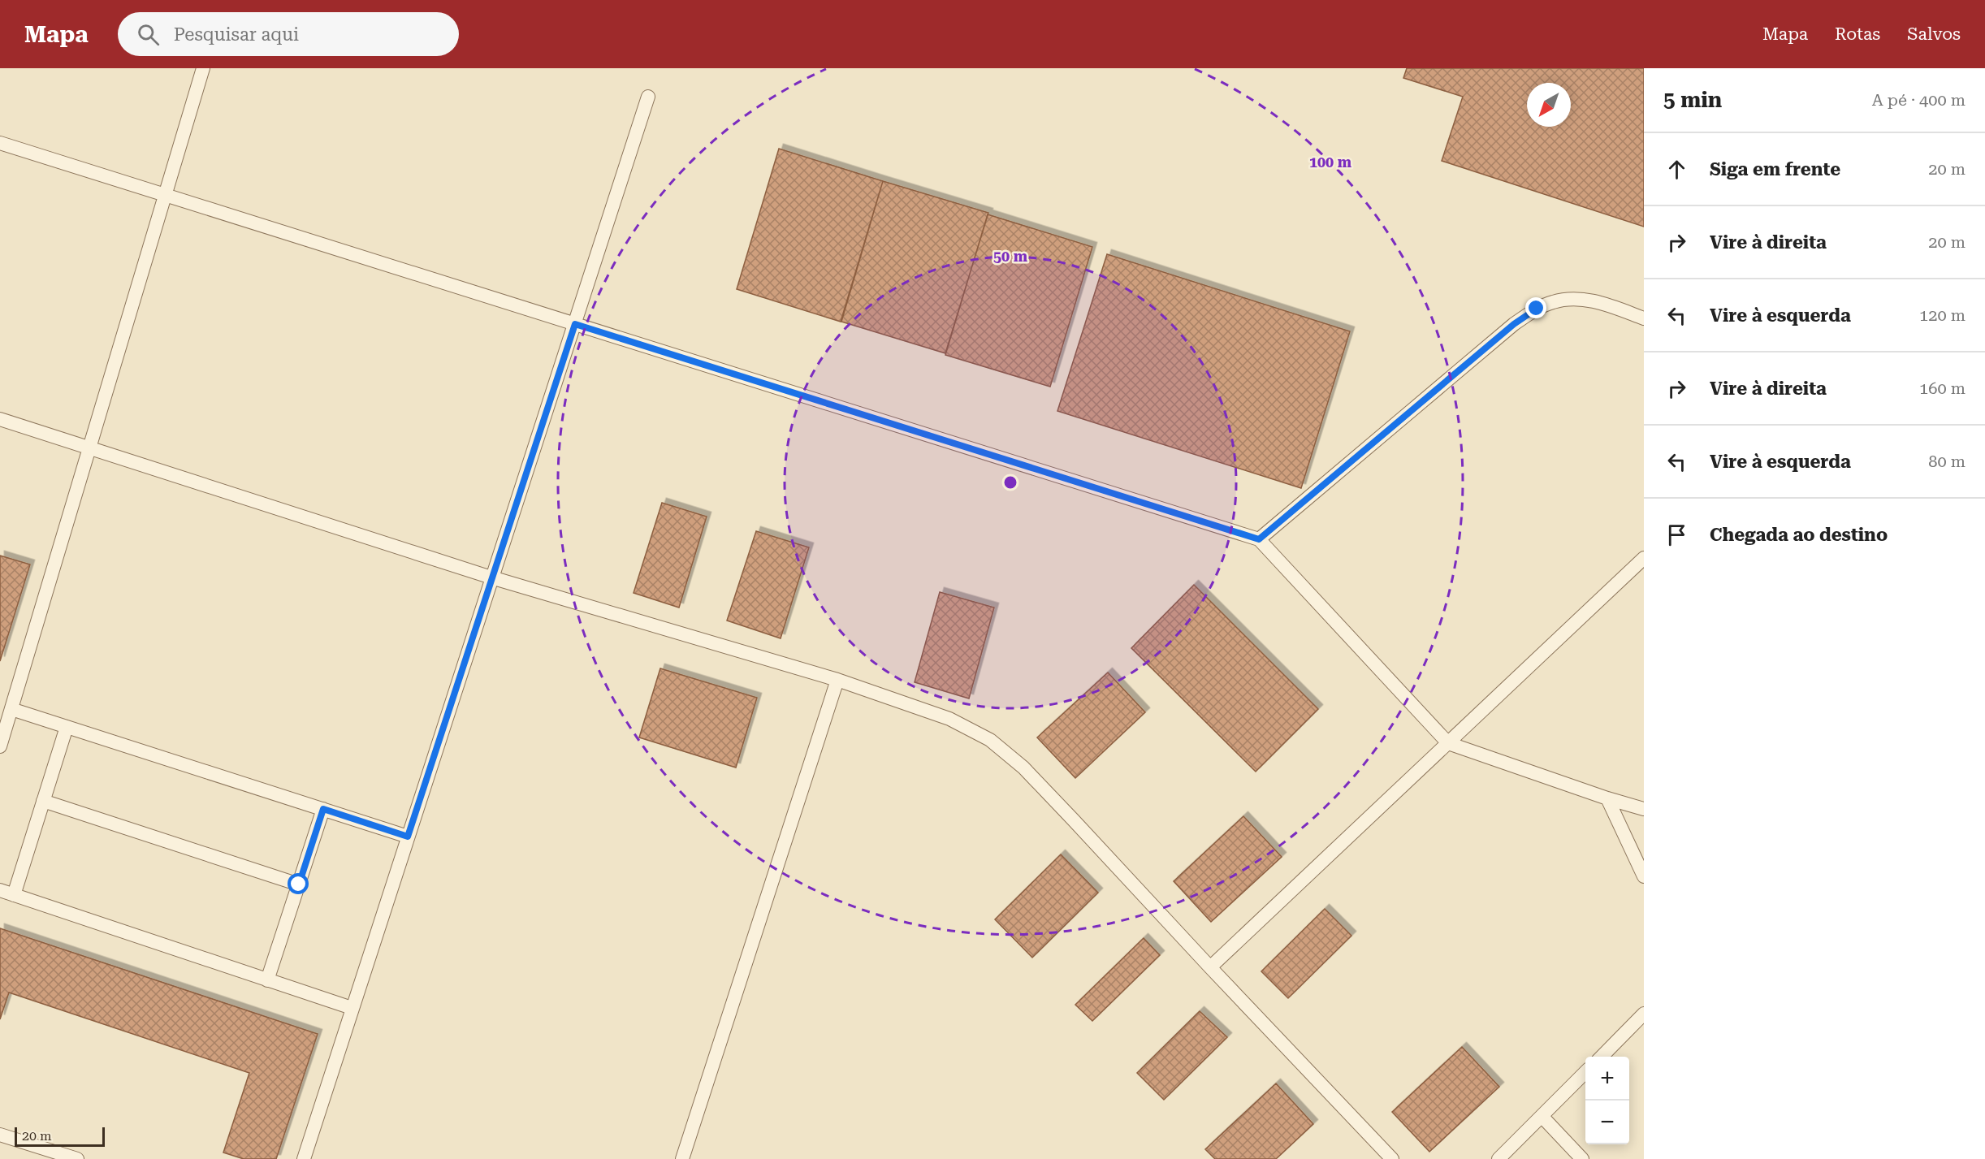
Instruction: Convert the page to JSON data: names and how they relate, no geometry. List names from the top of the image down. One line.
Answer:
{"scale_bar":"20 m","north":"bottom left","page":{"header":"Mapa","search":"Pesquisar aqui","nav":["Mapa","Rotas","Salvos"],"heading":["5 min","A pé · 400 m"],"list":[["Siga em frente","20 m"],["Vire à direita","20 m"],["Vire à esquerda","120 m"],["Vire à direita","160 m"],["Vire à esquerda","80 m"],"Chegada ao destino"],"map_buttons":["+","−"],"scale":"20 m"},"rings":["100 m","50 m"]}
